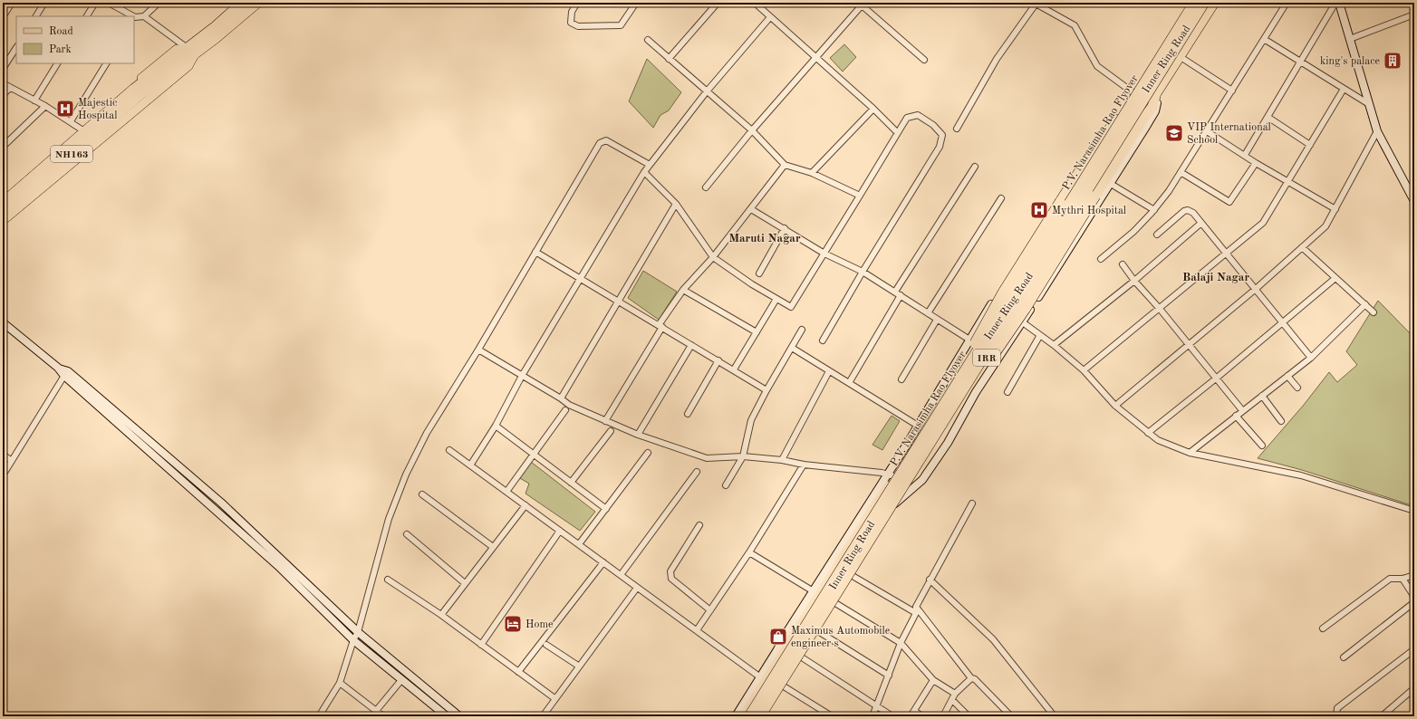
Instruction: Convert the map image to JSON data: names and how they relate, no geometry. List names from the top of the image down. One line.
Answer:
{"streets":{"highway":["P.V. Narasimha Rao Flyover","NH163"],"main road":["Inner Ring Road","IRR"]},"crossings":[["Inner Ring Road","P.V. Narasimha Rao Flyover"]],"districts":["Maruti Nagar","Balaji Nagar"],"places":{"building":["king's palace"],"hospital":["Majestic Hospital","Mythri Hospital"],"school or university":["VIP International School"],"hotel":["Home"],"shop":["Maximus Automobile engineer s"]},"legend":["Road","Park"]}
